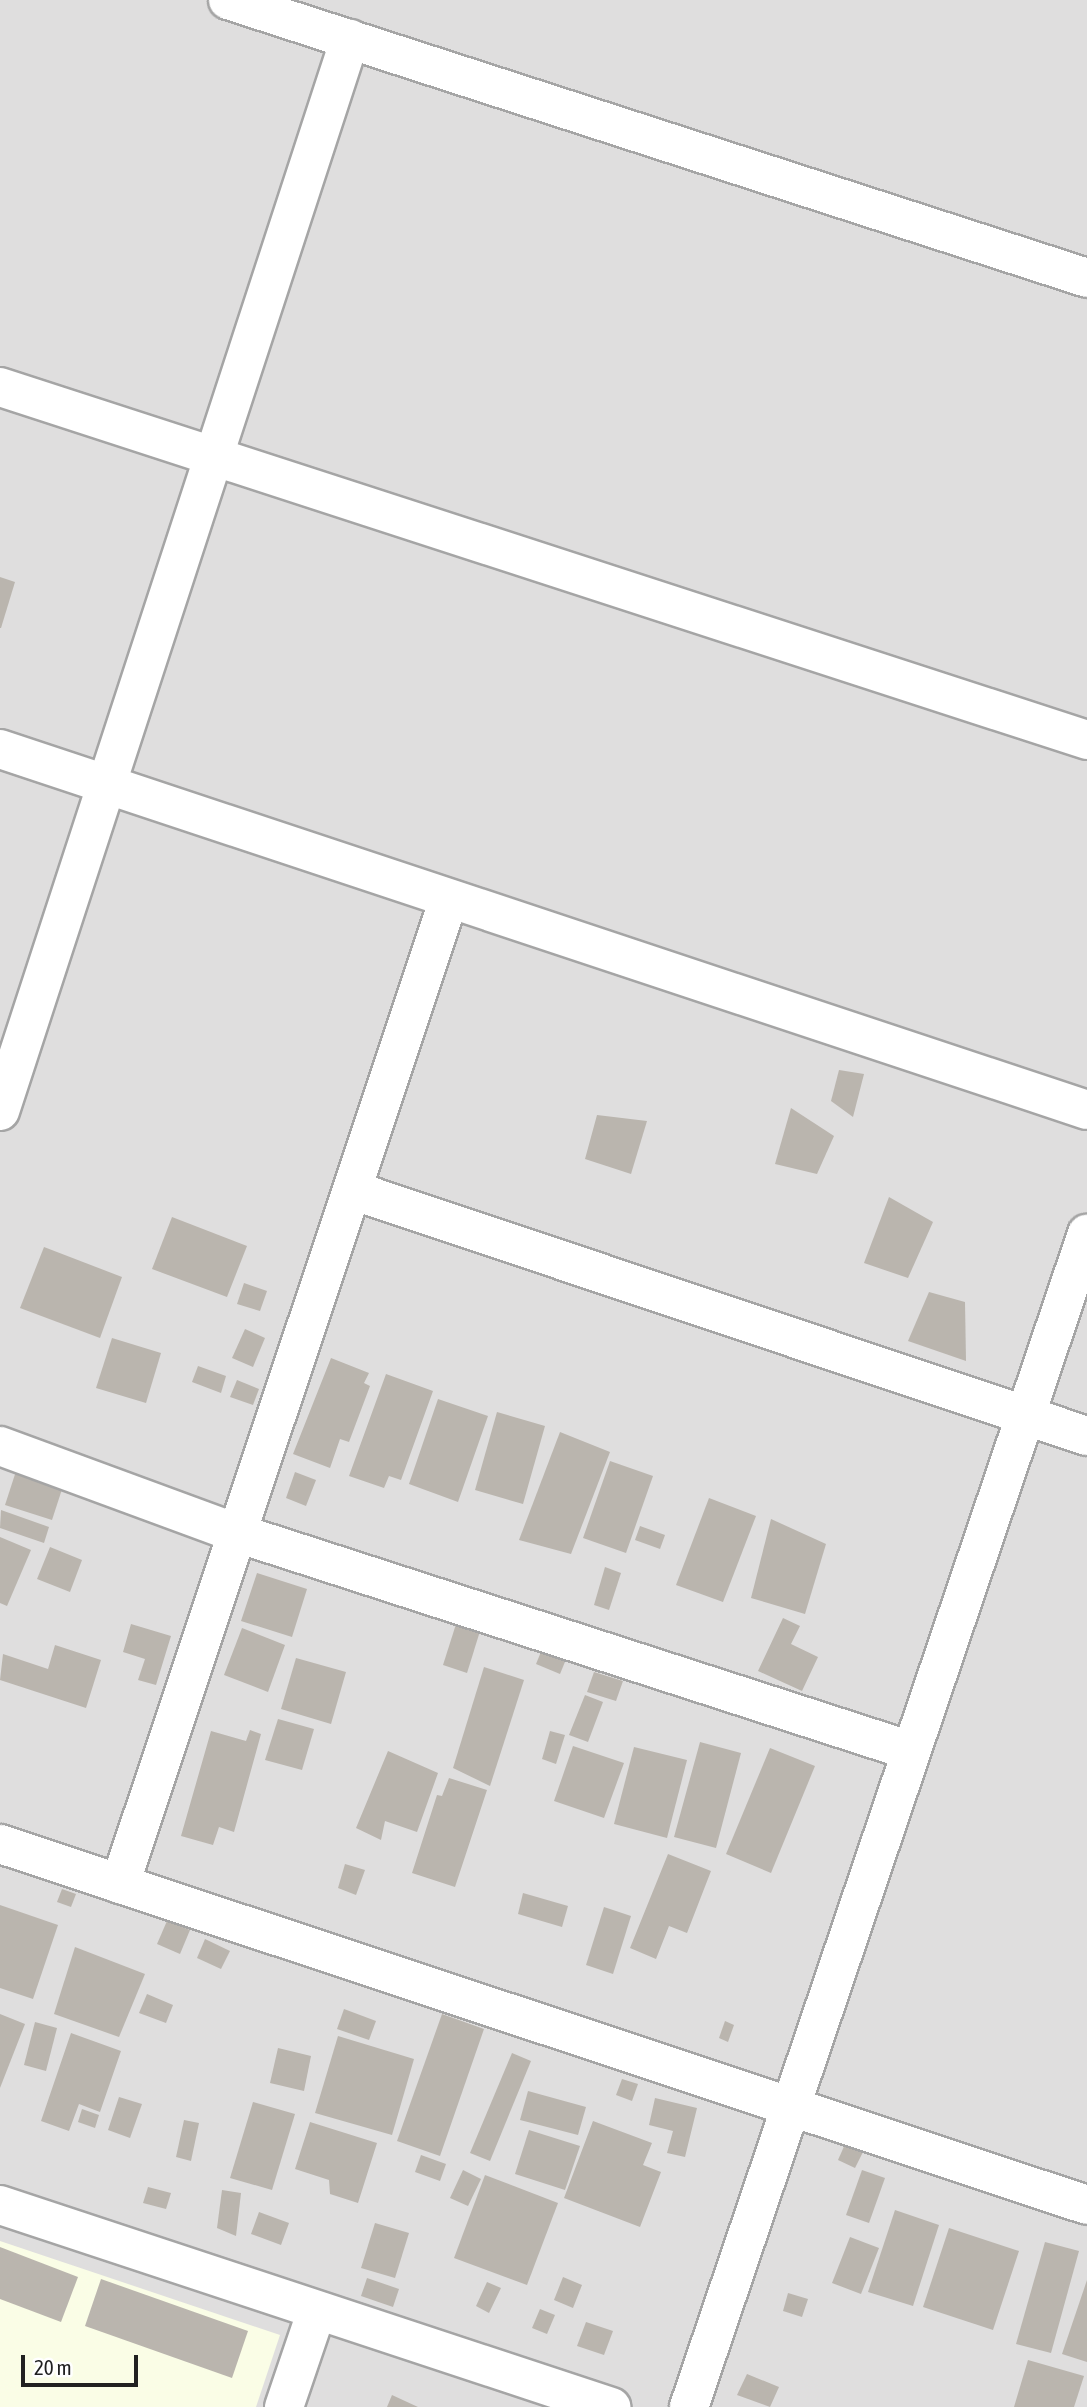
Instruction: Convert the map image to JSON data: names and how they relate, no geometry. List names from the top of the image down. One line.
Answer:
{"scale_bar":"20 m"}
